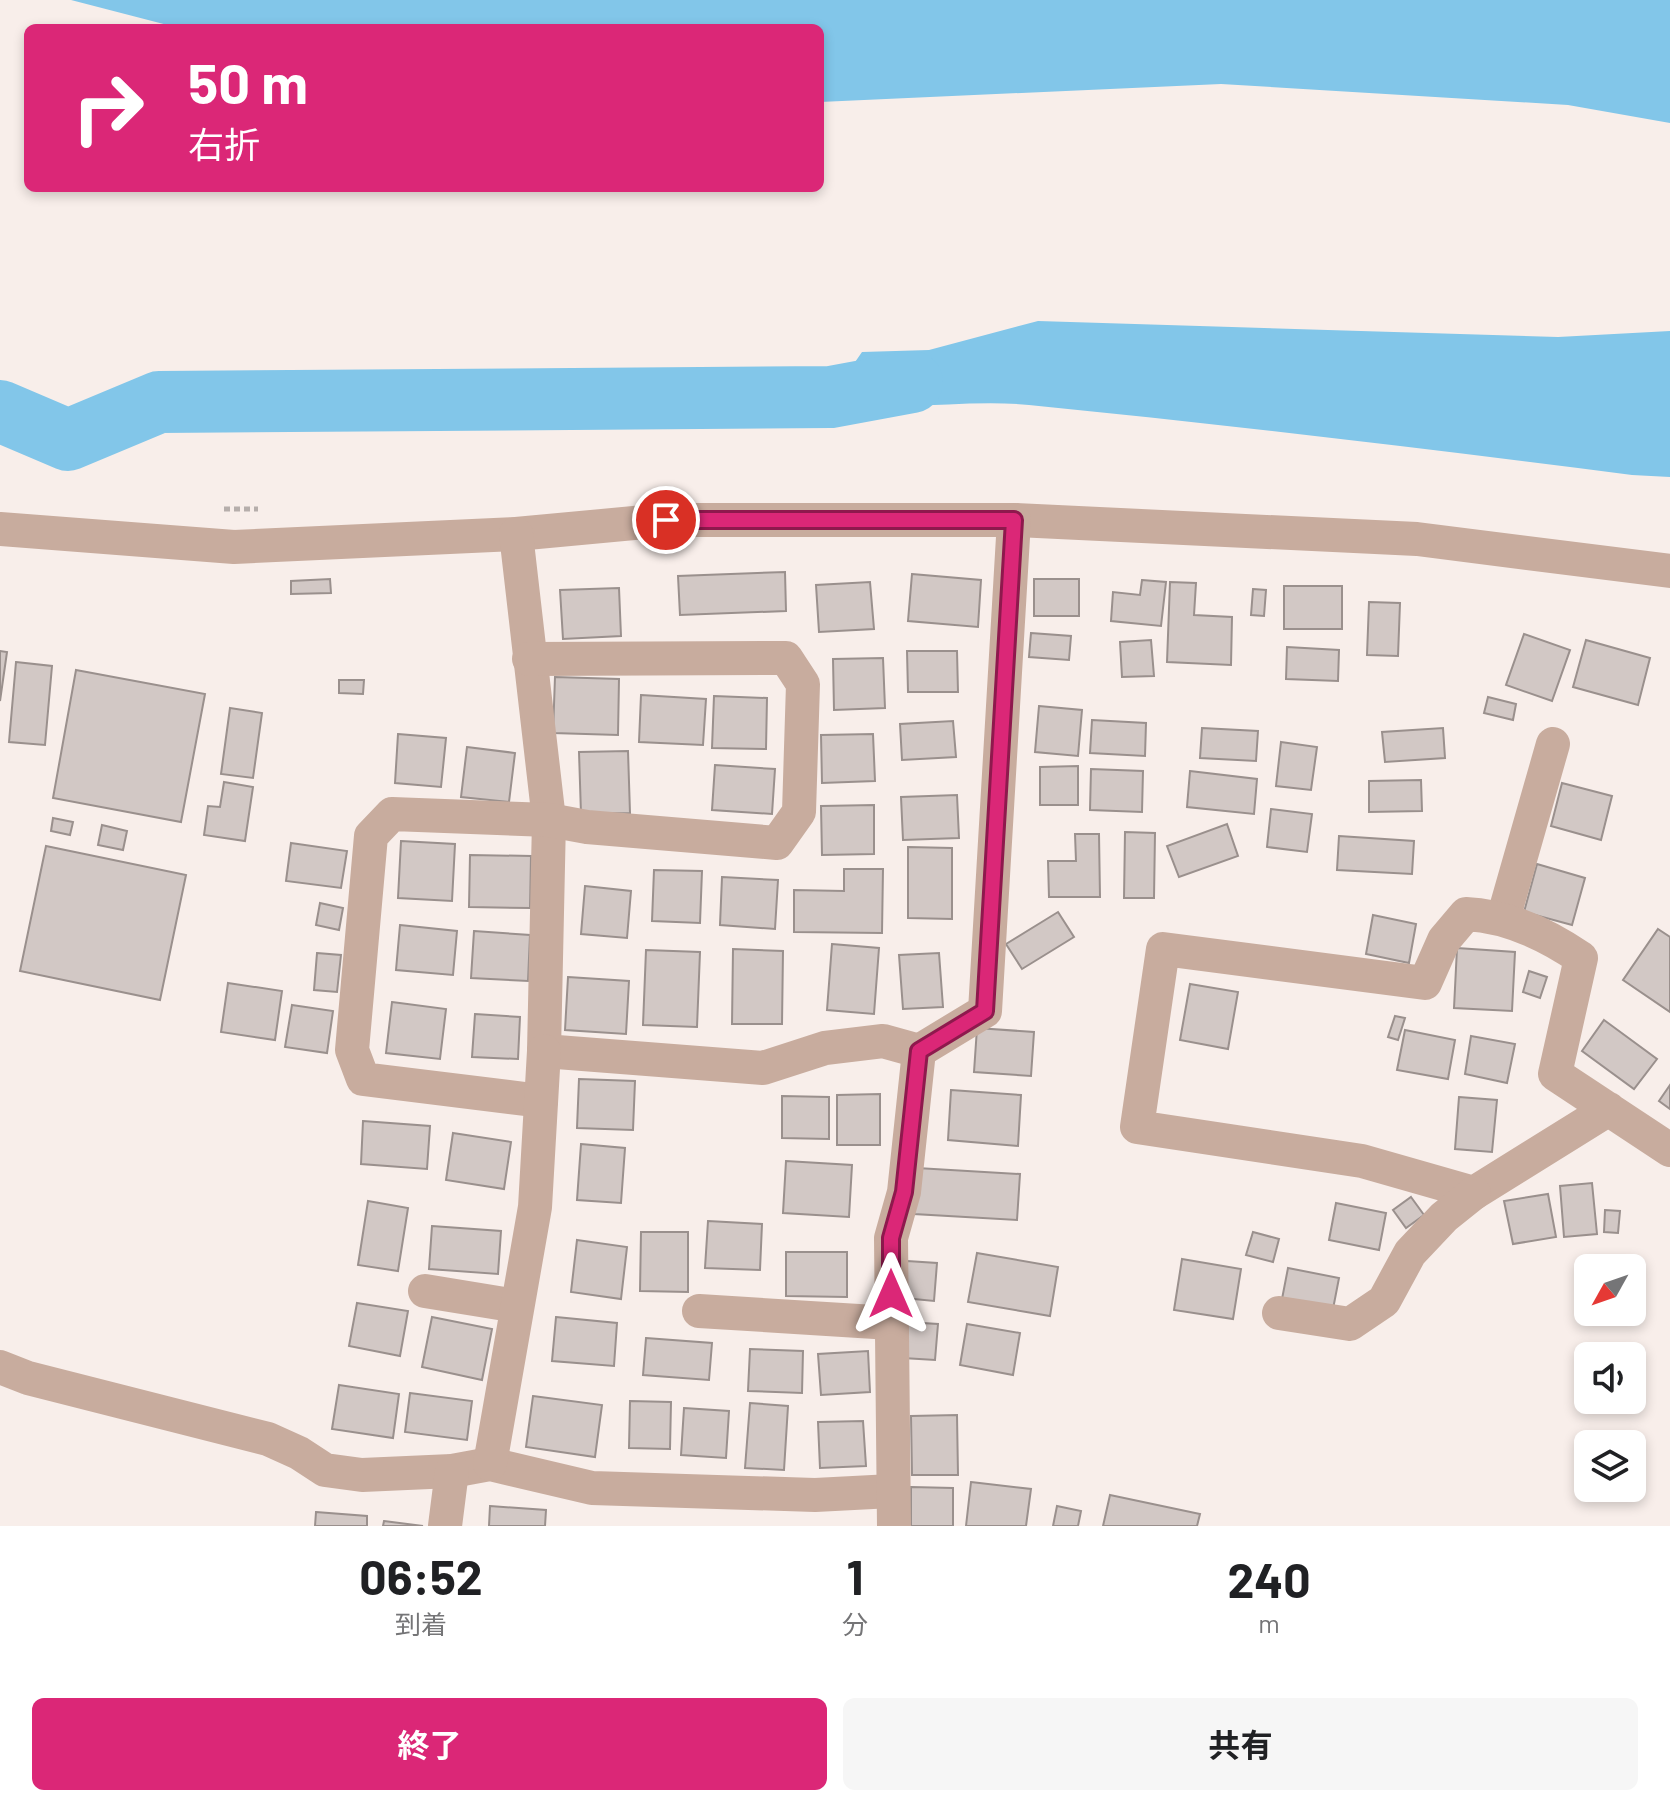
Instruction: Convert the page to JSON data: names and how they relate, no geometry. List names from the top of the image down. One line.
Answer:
{"north":"bottom left","page":{"turn":["50 m","右折"],"eta":["06:52","到着","1","分","240","m"],"buttons":["終了","共有"]}}
